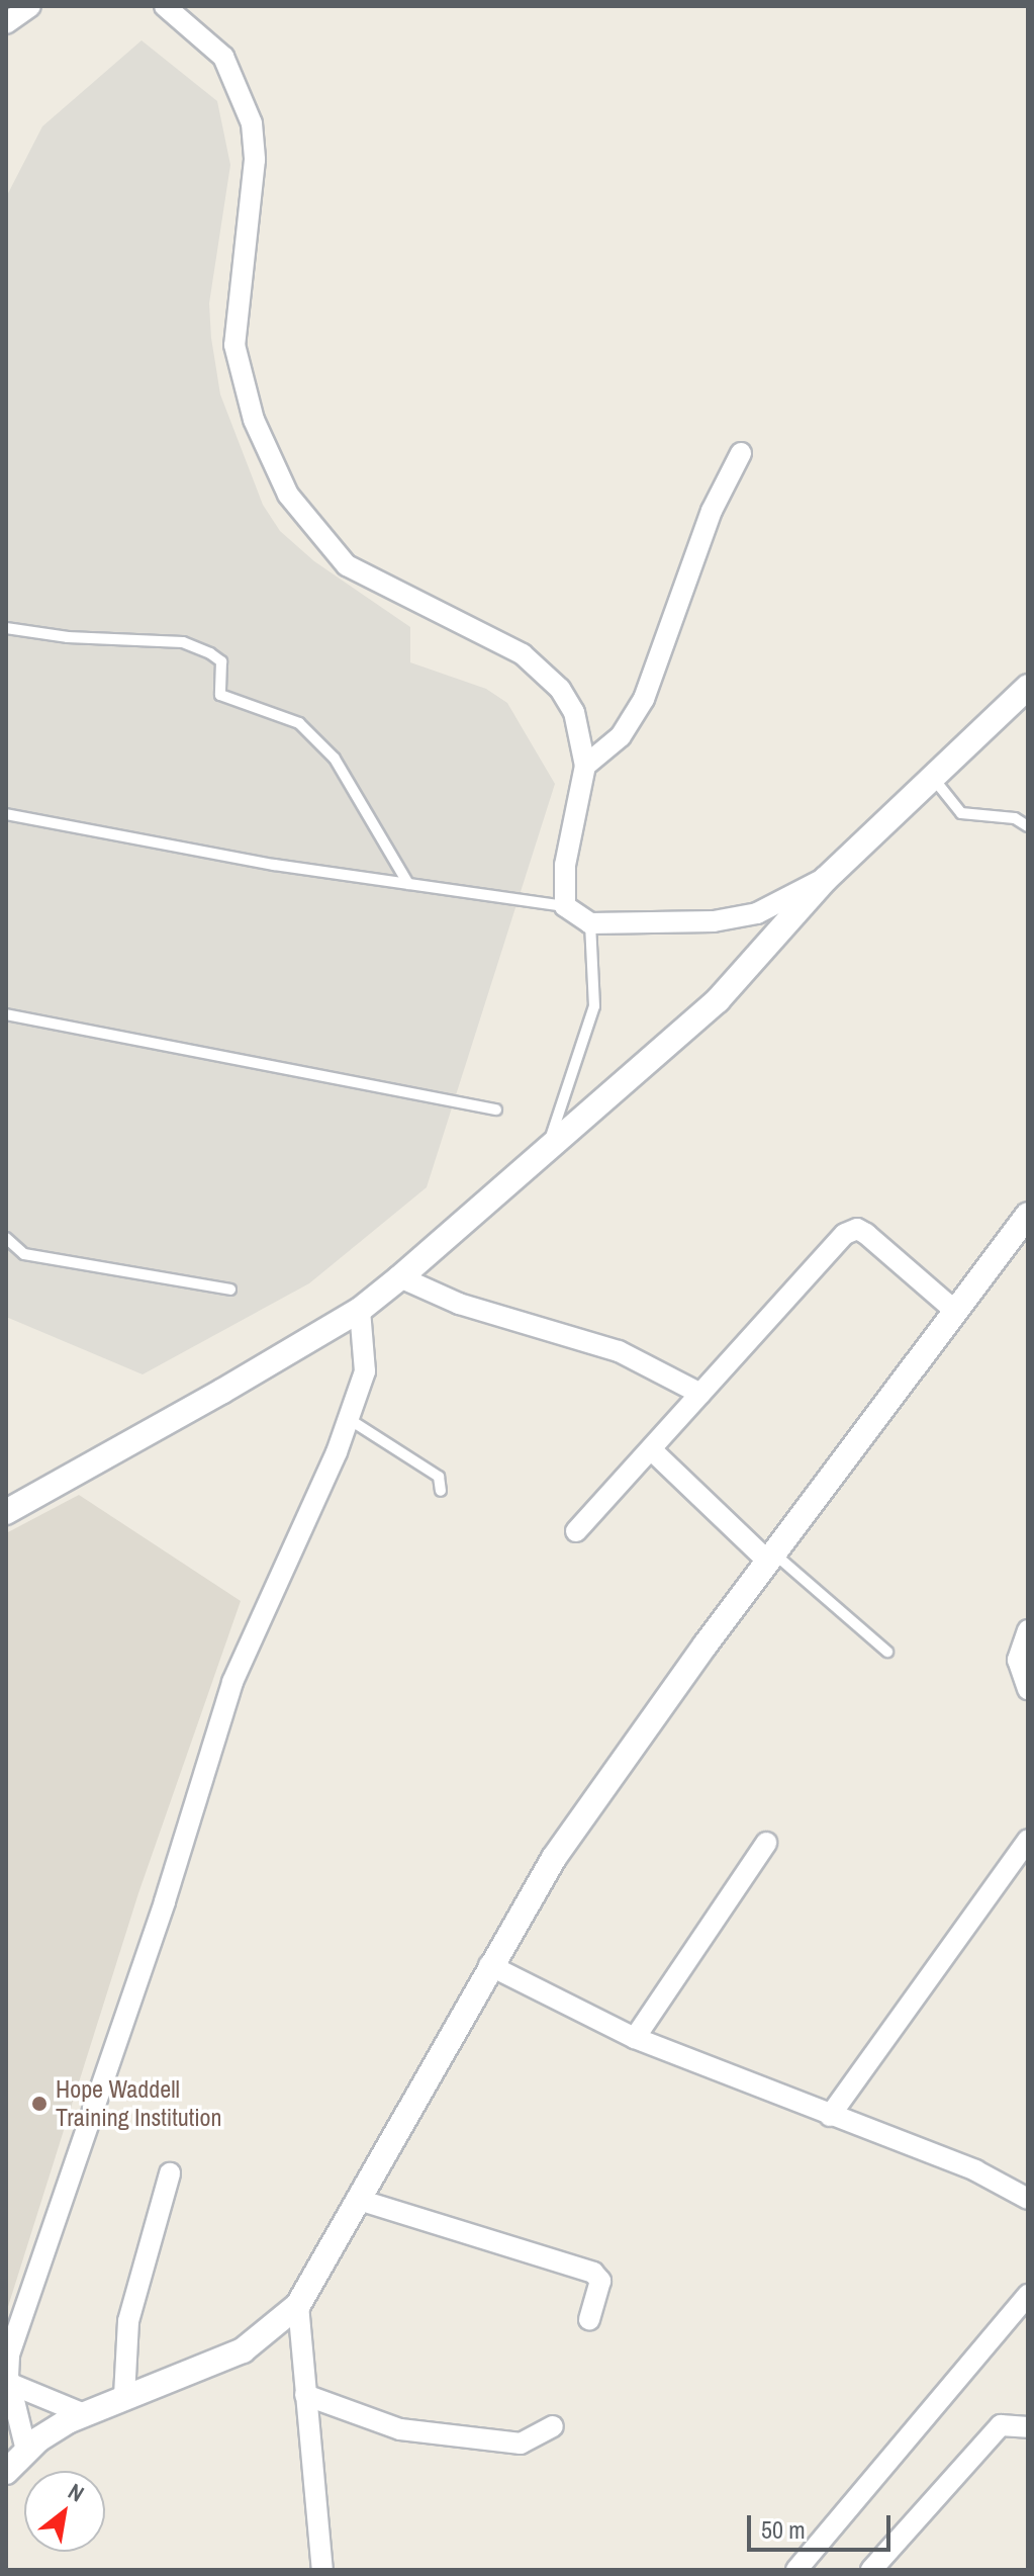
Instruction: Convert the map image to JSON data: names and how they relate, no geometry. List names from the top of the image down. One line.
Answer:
{"places":["Hope Waddell Training Institution"],"scale_bar":"50 m","north":"top right"}
